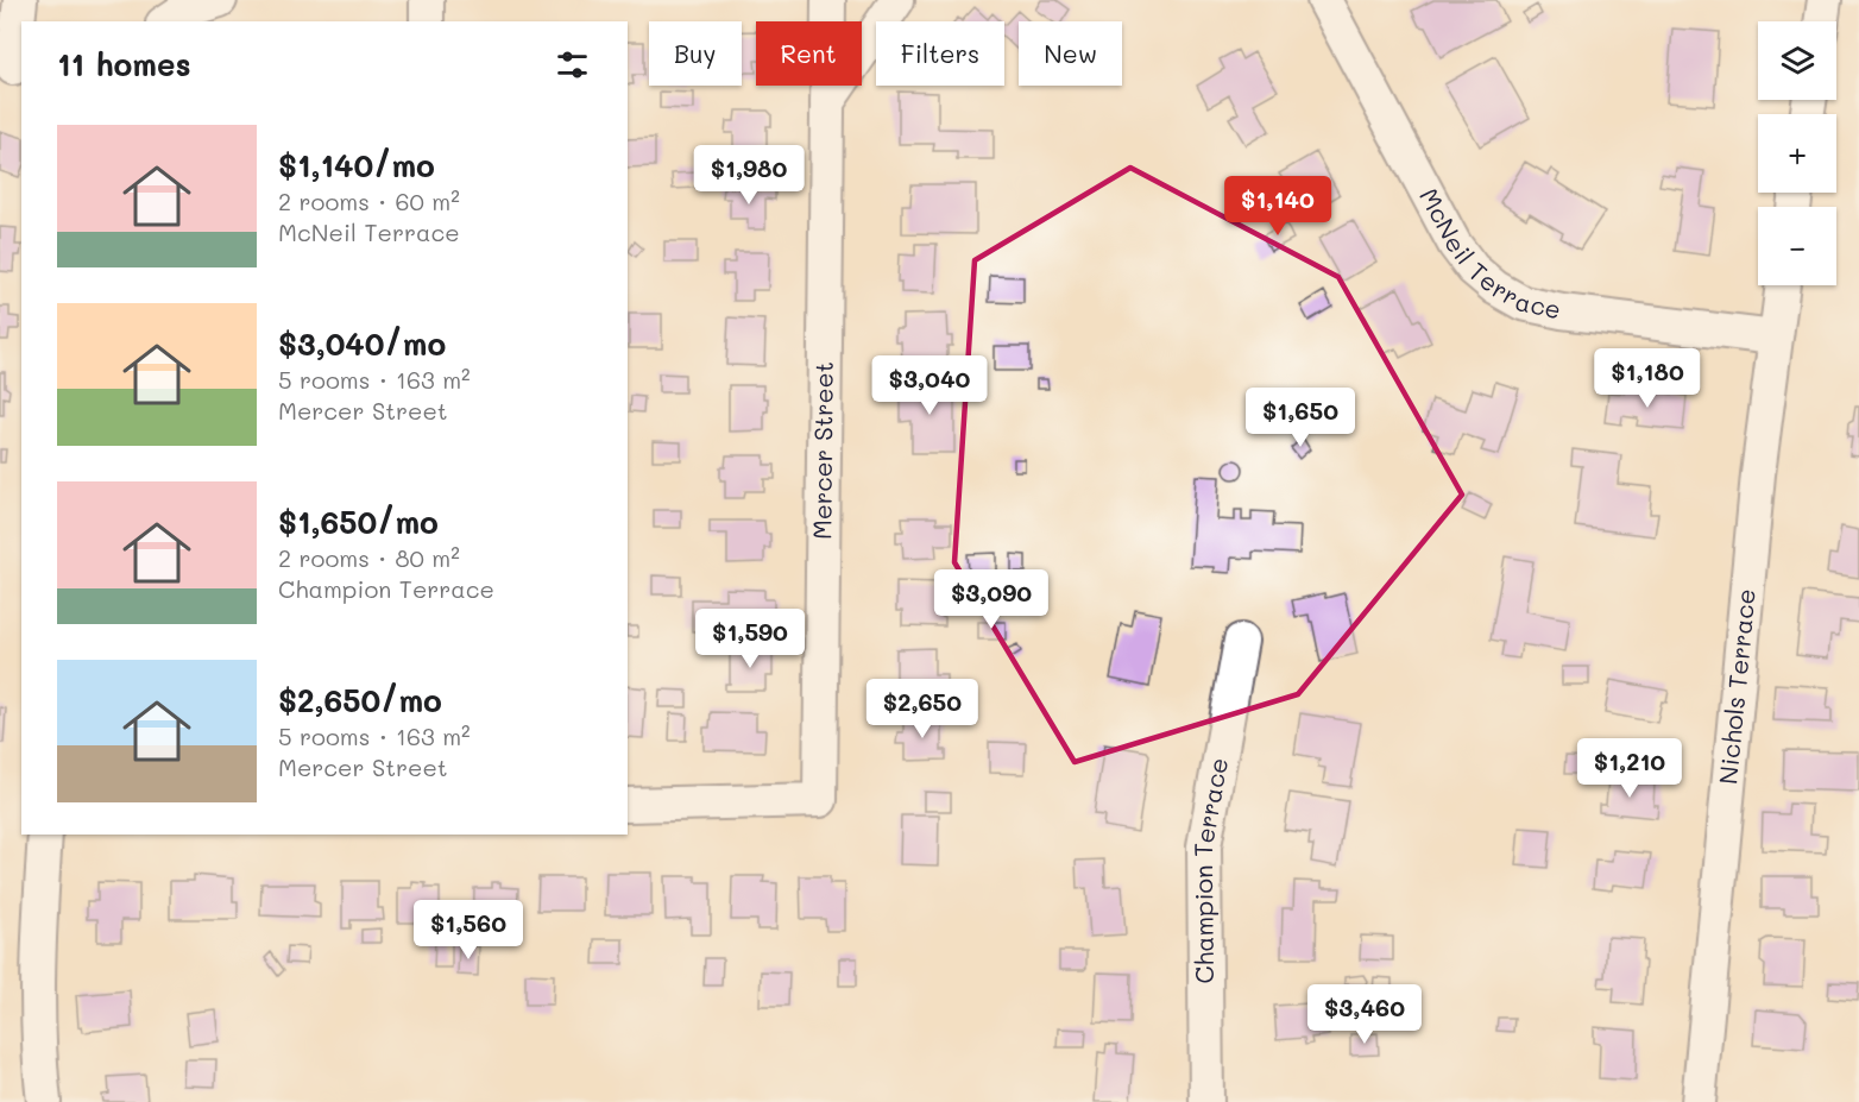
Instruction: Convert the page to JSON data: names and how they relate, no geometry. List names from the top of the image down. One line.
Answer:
{"streets":{"street":["McNeil Terrace","Mercer Street","Nichols Terrace","Champion Terrace"]},"crossings":[["McNeil Terrace","Nichols Terrace"]],"page":{"map_buttons":["+","−"],"chip":["Buy","Rent","Filters","New"],"heading":"11 homes","list":[{"name":"$1,140/mo","note":"2 rooms · 60 m² · McNeil Terrace"},{"name":"$3,040/mo","note":"5 rooms · 163 m² · Mercer Street"},{"name":"$1,650/mo","note":"2 rooms · 80 m² · Champion Terrace"},{"name":"$2,650/mo","note":"5 rooms · 163 m² · Mercer Street"}],"price":["$1,980","$1,140","$1,180","$3,040","$1,650","$3,090","$1,590","$2,650","$1,210","$1,560","$3,460"]}}
